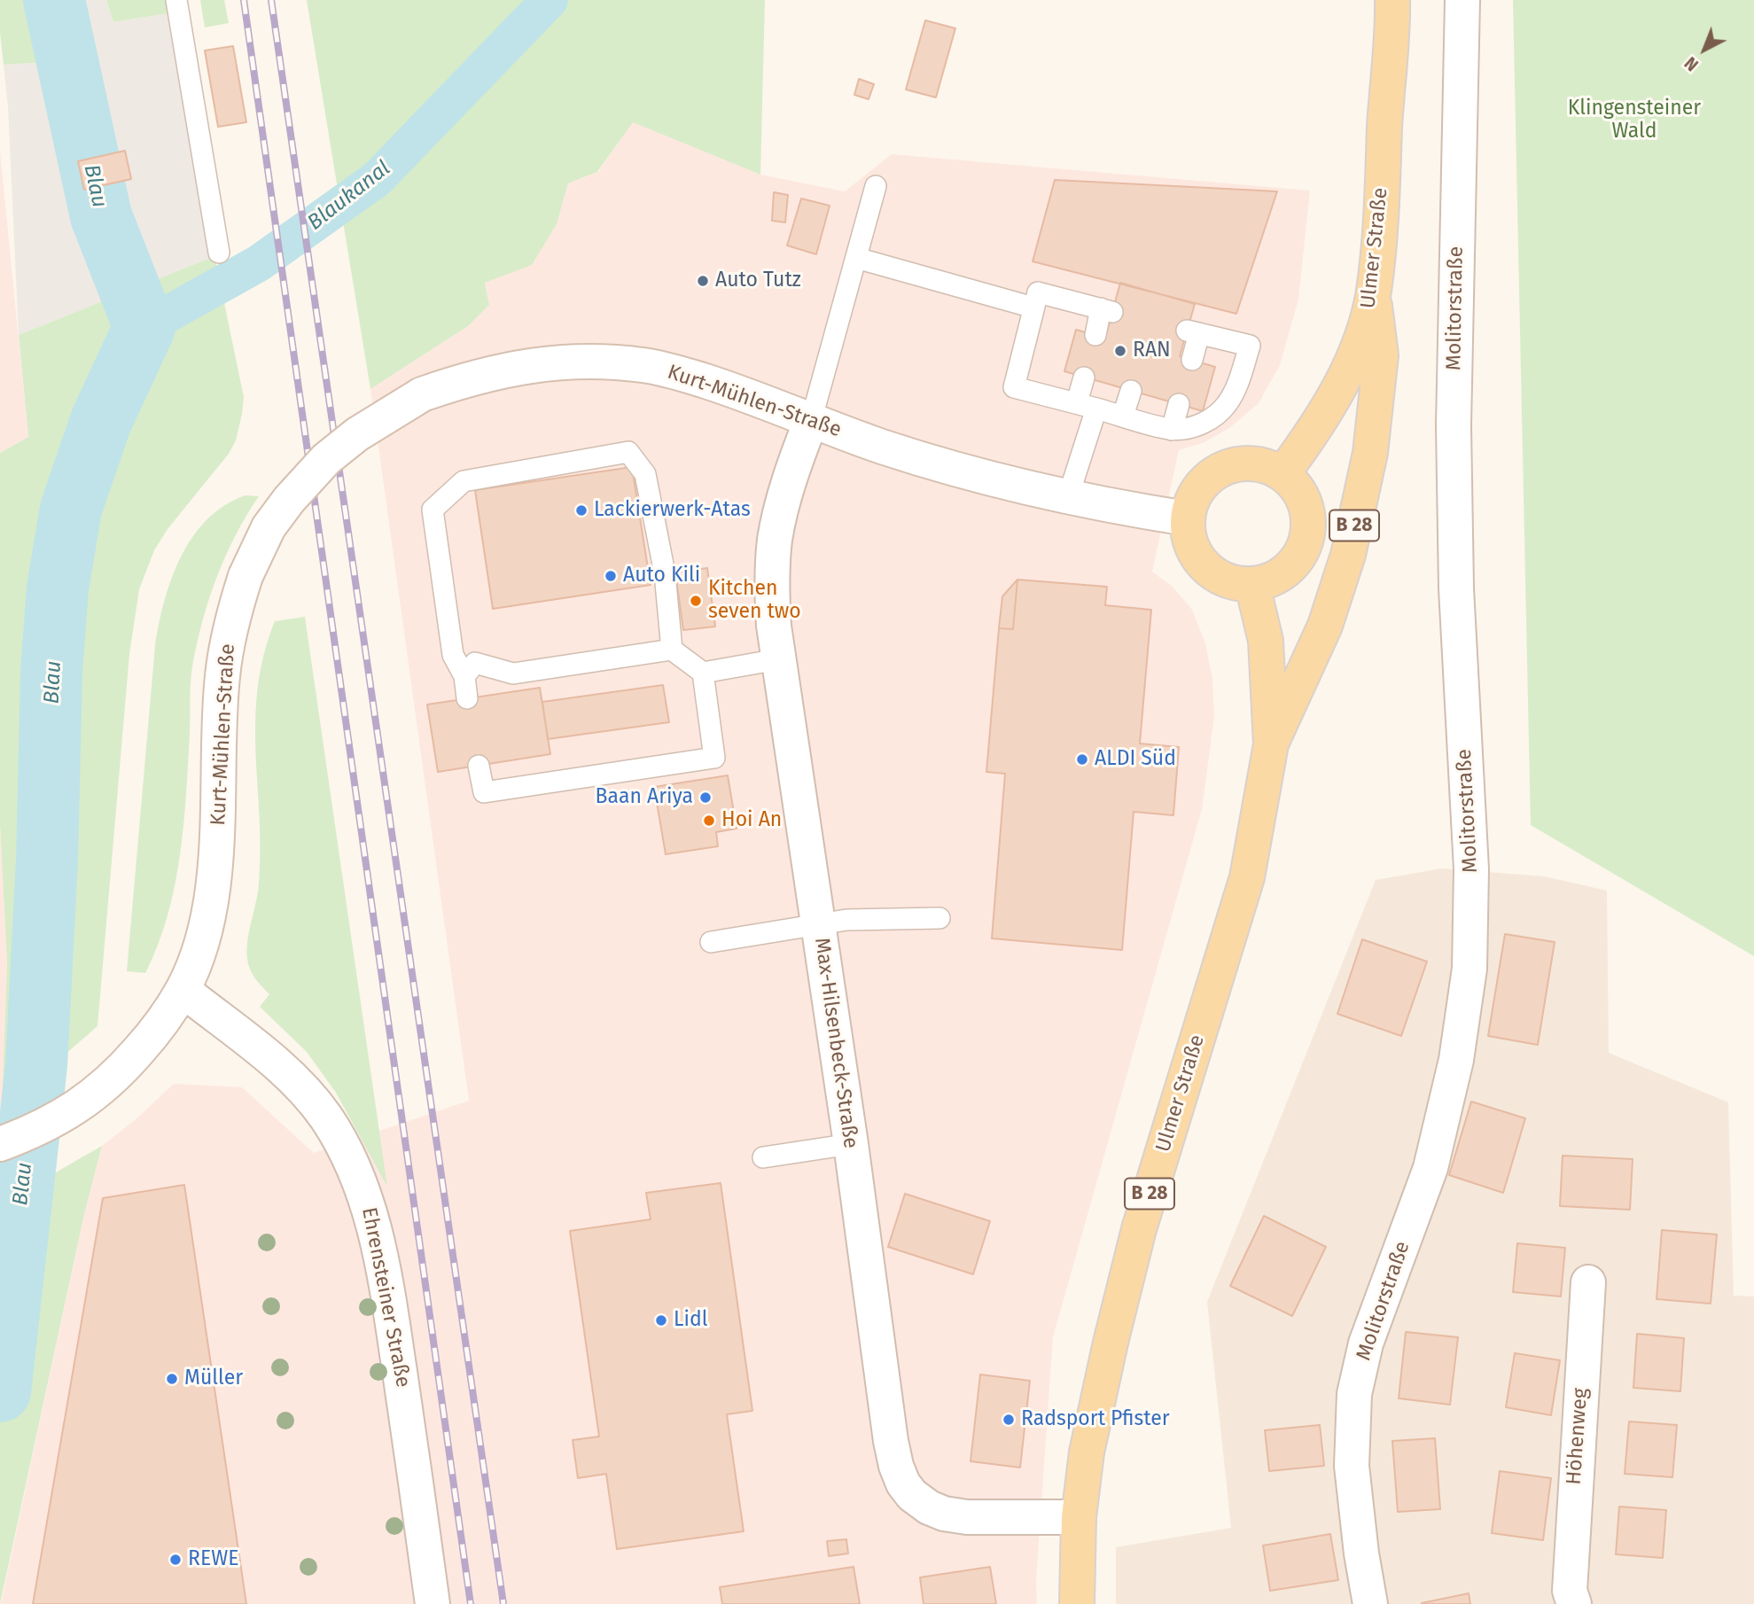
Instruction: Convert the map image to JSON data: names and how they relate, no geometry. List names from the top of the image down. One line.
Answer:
{"streets":{"main road":["Ulmer Straße","B 28"],"street":["Molitorstraße","Kurt-Mühlen-Straße","Max-Hilsenbeck-Straße","Ehrensteiner Straße","Höhenweg"]},"crossings":[["Ulmer Straße","Kurt-Mühlen-Straße"],["Ulmer Straße","B 28"],["Ulmer Straße","Max-Hilsenbeck-Straße"],["Kurt-Mühlen-Straße","Max-Hilsenbeck-Straße"],["Kurt-Mühlen-Straße","Ehrensteiner Straße"]],"water":["Blau","Blaukanal"],"parks":["Klingensteiner Wald"],"places":["Auto Tutz","RAN","Lackierwerk-Atas","Auto Kili","Kitchen seven two","ALDI Süd","Baan Ariya","Hoi An","Lidl","Müller","Radsport Pfister","REWE"],"north":"bottom left"}
